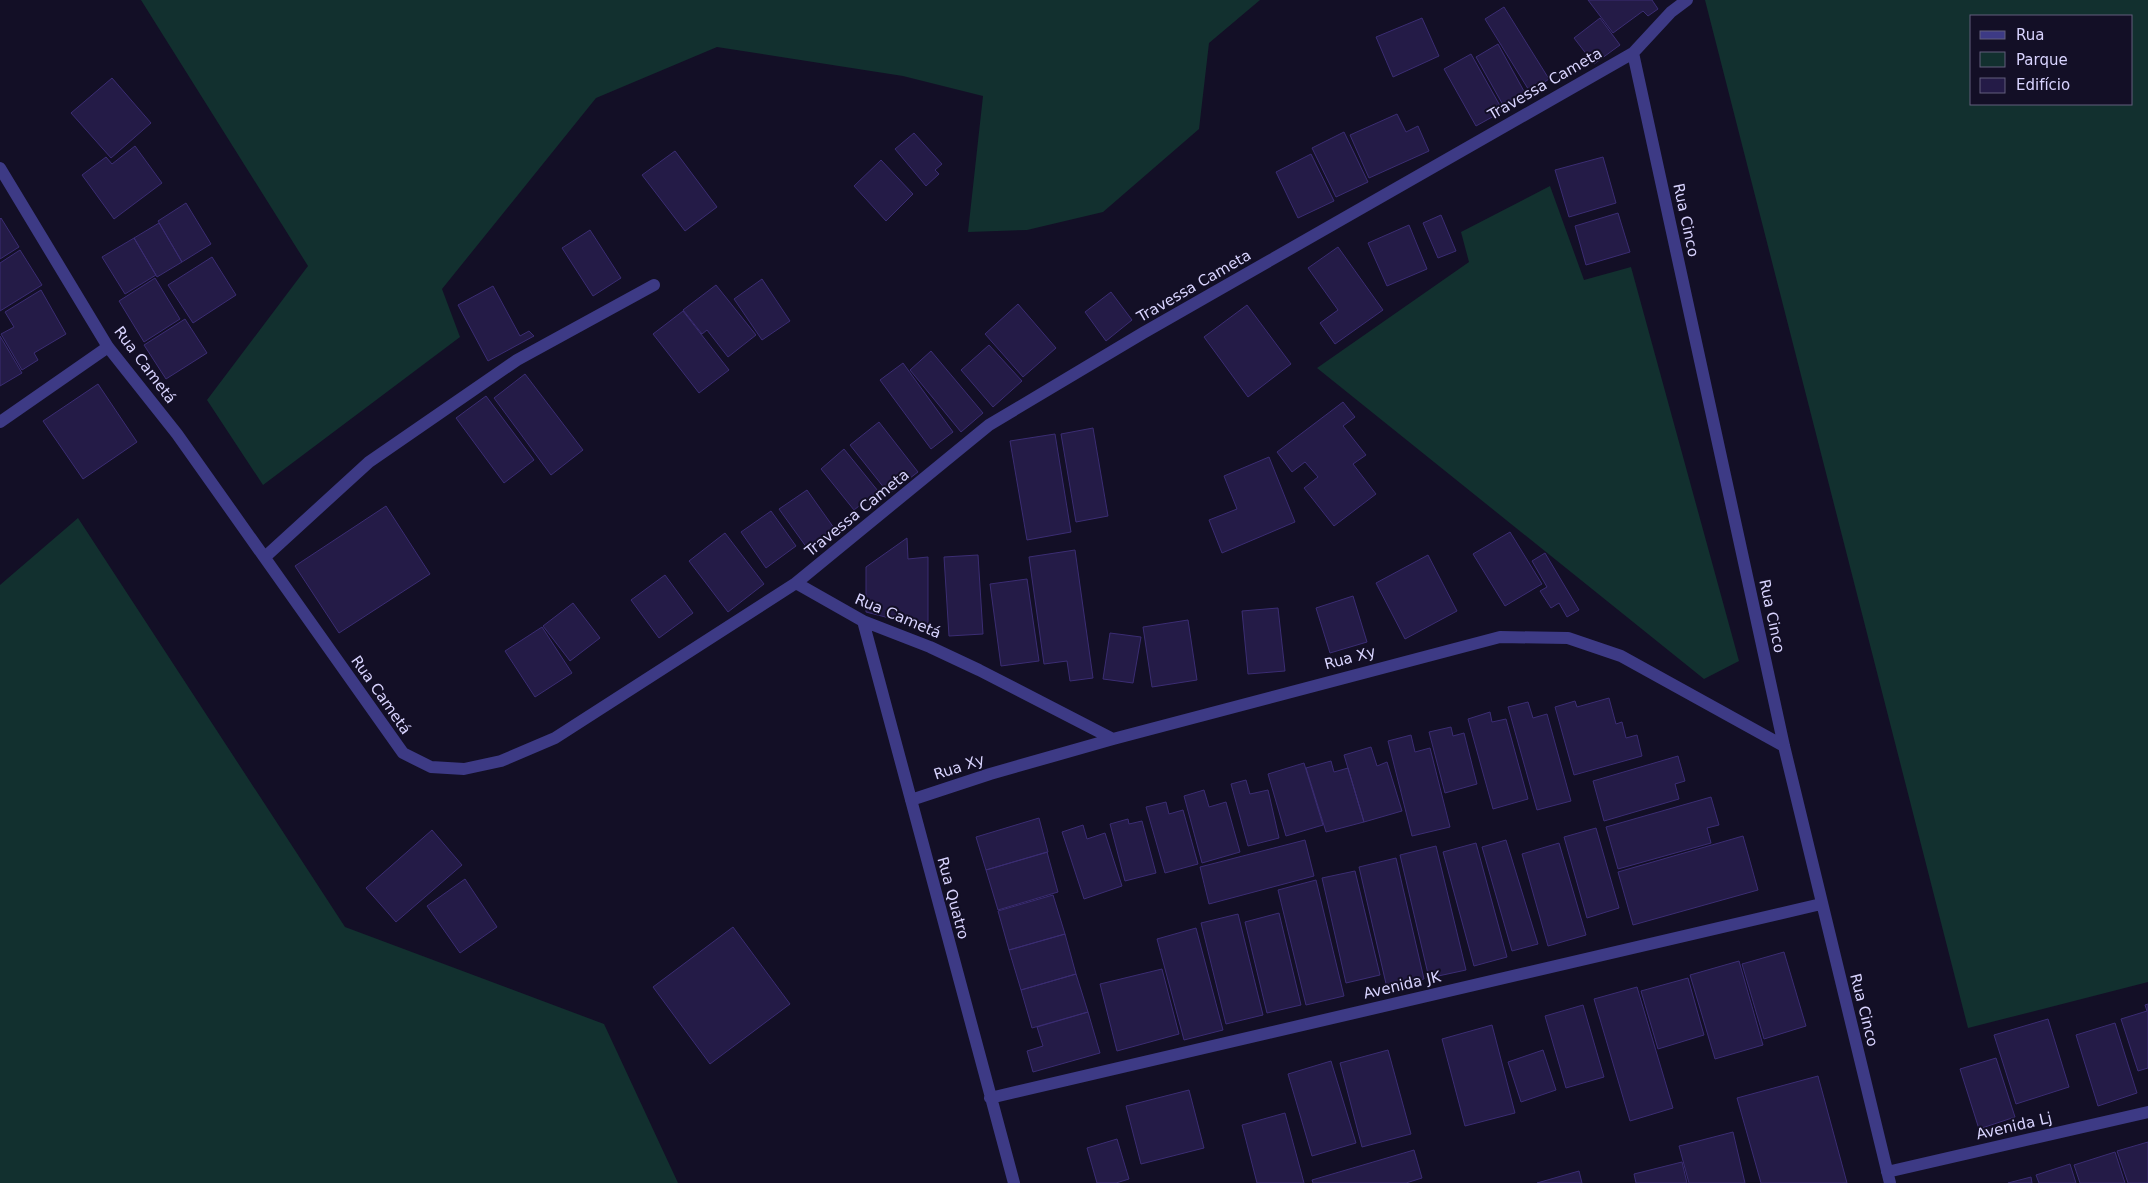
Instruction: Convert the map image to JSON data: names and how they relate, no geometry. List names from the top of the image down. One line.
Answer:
{"streets":{"street":["Travessa Cameta","Rua Cinco","Rua Cametá","Rua Xy","Rua Quatro","Avenida JK","Avenida Lj"]},"crossings":[["Travessa Cameta","Rua Cinco"],["Travessa Cameta","Rua Cametá"],["Rua Cinco","Rua Xy"],["Rua Cinco","Avenida JK"],["Rua Cinco","Avenida Lj"],["Rua Cametá","Rua Xy"],["Rua Cametá","Rua Quatro"],["Rua Xy","Rua Quatro"],["Rua Quatro","Avenida JK"]],"legend":["Rua","Parque","Edifício"]}
